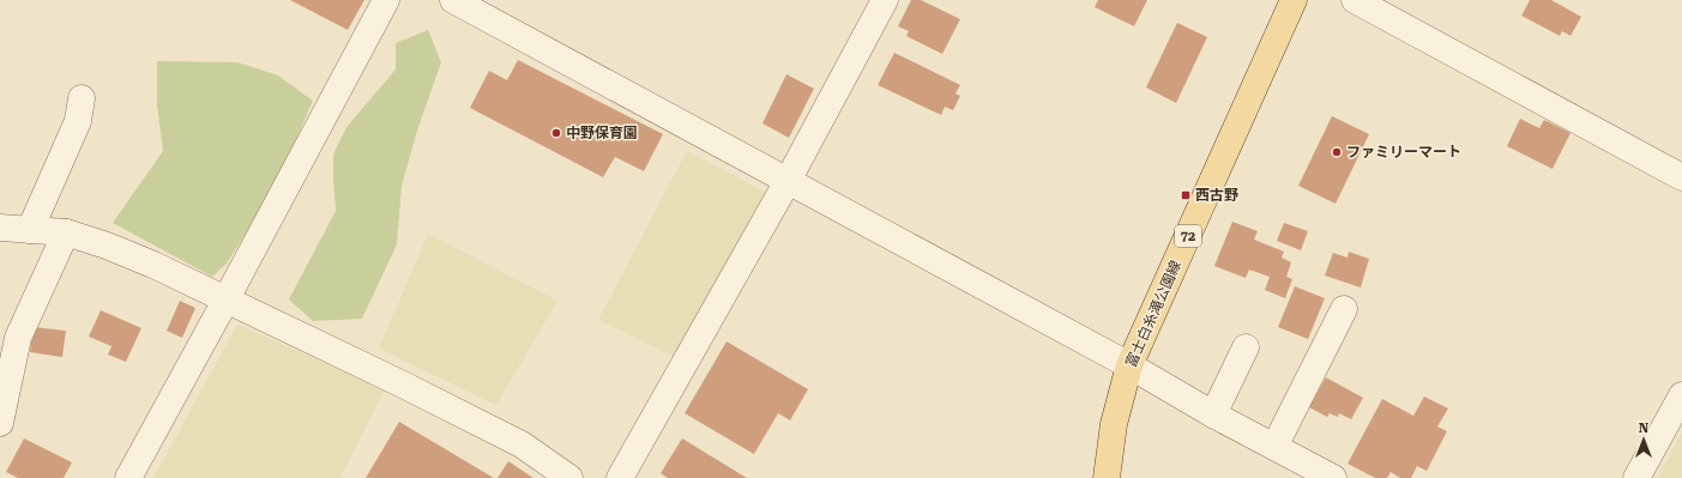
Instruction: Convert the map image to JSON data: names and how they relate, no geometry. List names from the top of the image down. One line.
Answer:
{"streets":{"main road":["72","富士白糸滝公園線"]},"places":{"other":["中野保育園","ファミリーマート"],"transit":["西古野"]},"north":"top"}
